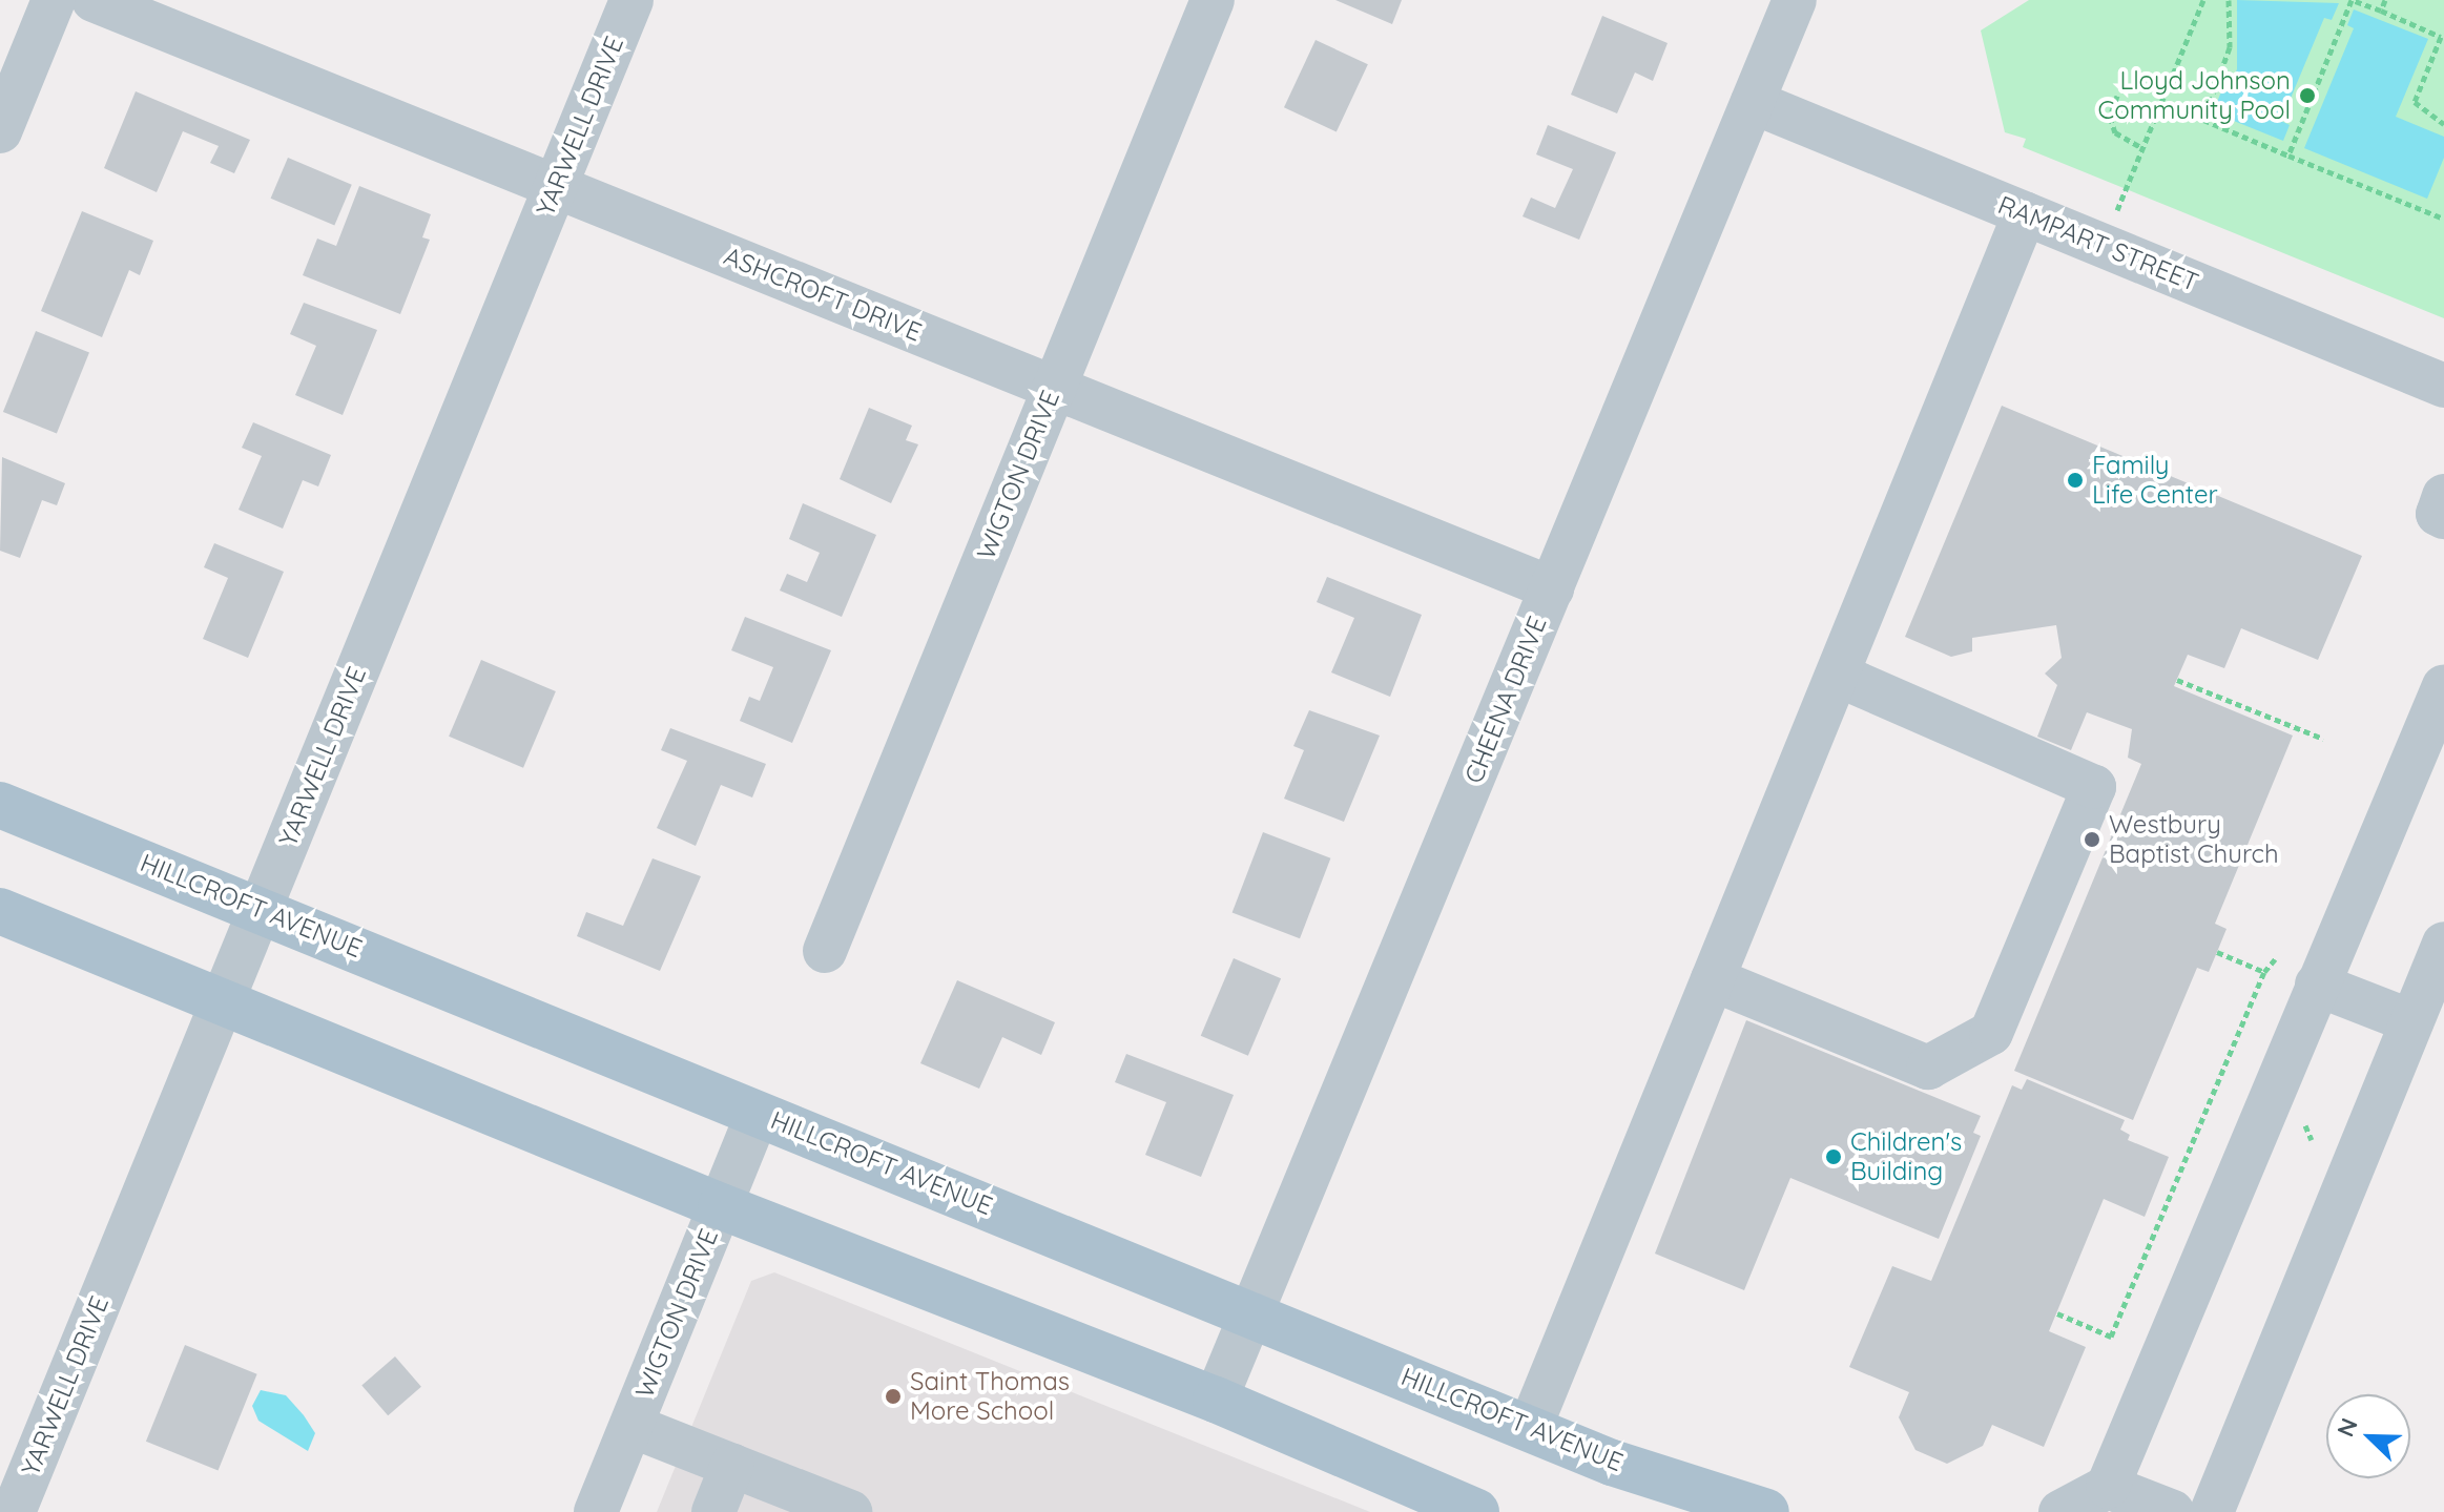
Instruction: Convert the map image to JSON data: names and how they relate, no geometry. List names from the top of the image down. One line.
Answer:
{"streets":{"main road":["HILLCROFT AVENUE"],"street":["YARWELL DRIVE","RAMPART STREET","ASHCROFT DRIVE","WIGTON DRIVE","CHEENA DRIVE"]},"crossings":[["YARWELL DRIVE","ASHCROFT DRIVE"],["YARWELL DRIVE","HILLCROFT AVENUE"],["RAMPART STREET","CHEENA DRIVE"],["ASHCROFT DRIVE","WIGTON DRIVE"],["ASHCROFT DRIVE","CHEENA DRIVE"],["WIGTON DRIVE","HILLCROFT AVENUE"],["CHEENA DRIVE","HILLCROFT AVENUE"]],"places":["Lloyd Johnson Community Pool","Family Life Center","Westbury Baptist Church","Children's Building","Saint Thomas More School"],"north":"top left"}
